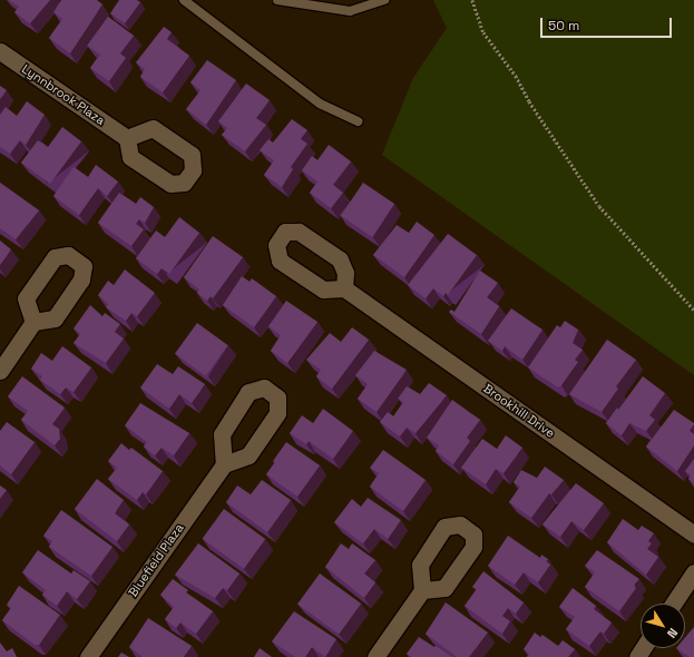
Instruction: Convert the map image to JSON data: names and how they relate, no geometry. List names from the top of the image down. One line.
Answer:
{"streets":{"street":["Lynnbrook Plaza","Brookhill Drive","Bluefield Plaza"]},"scale_bar":"50 m","north":"bottom right"}
